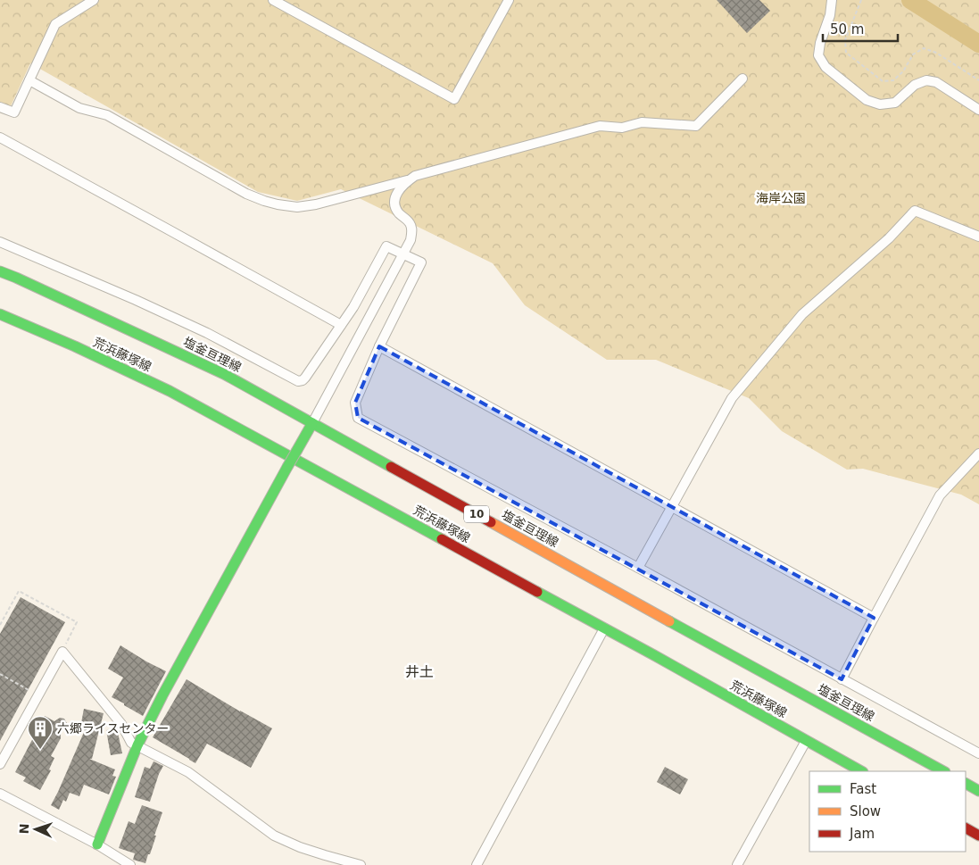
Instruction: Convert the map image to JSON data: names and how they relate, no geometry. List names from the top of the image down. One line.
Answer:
{"streets":{"street":["荒浜藤塚線","塩釜亘理線","10"]},"districts":["井土"],"parks":["海岸公園"],"places":{"building":["六郷ライスセンター"]},"legend":["Fast","Slow","Jam"],"scale_bar":"50 m","north":"left"}
